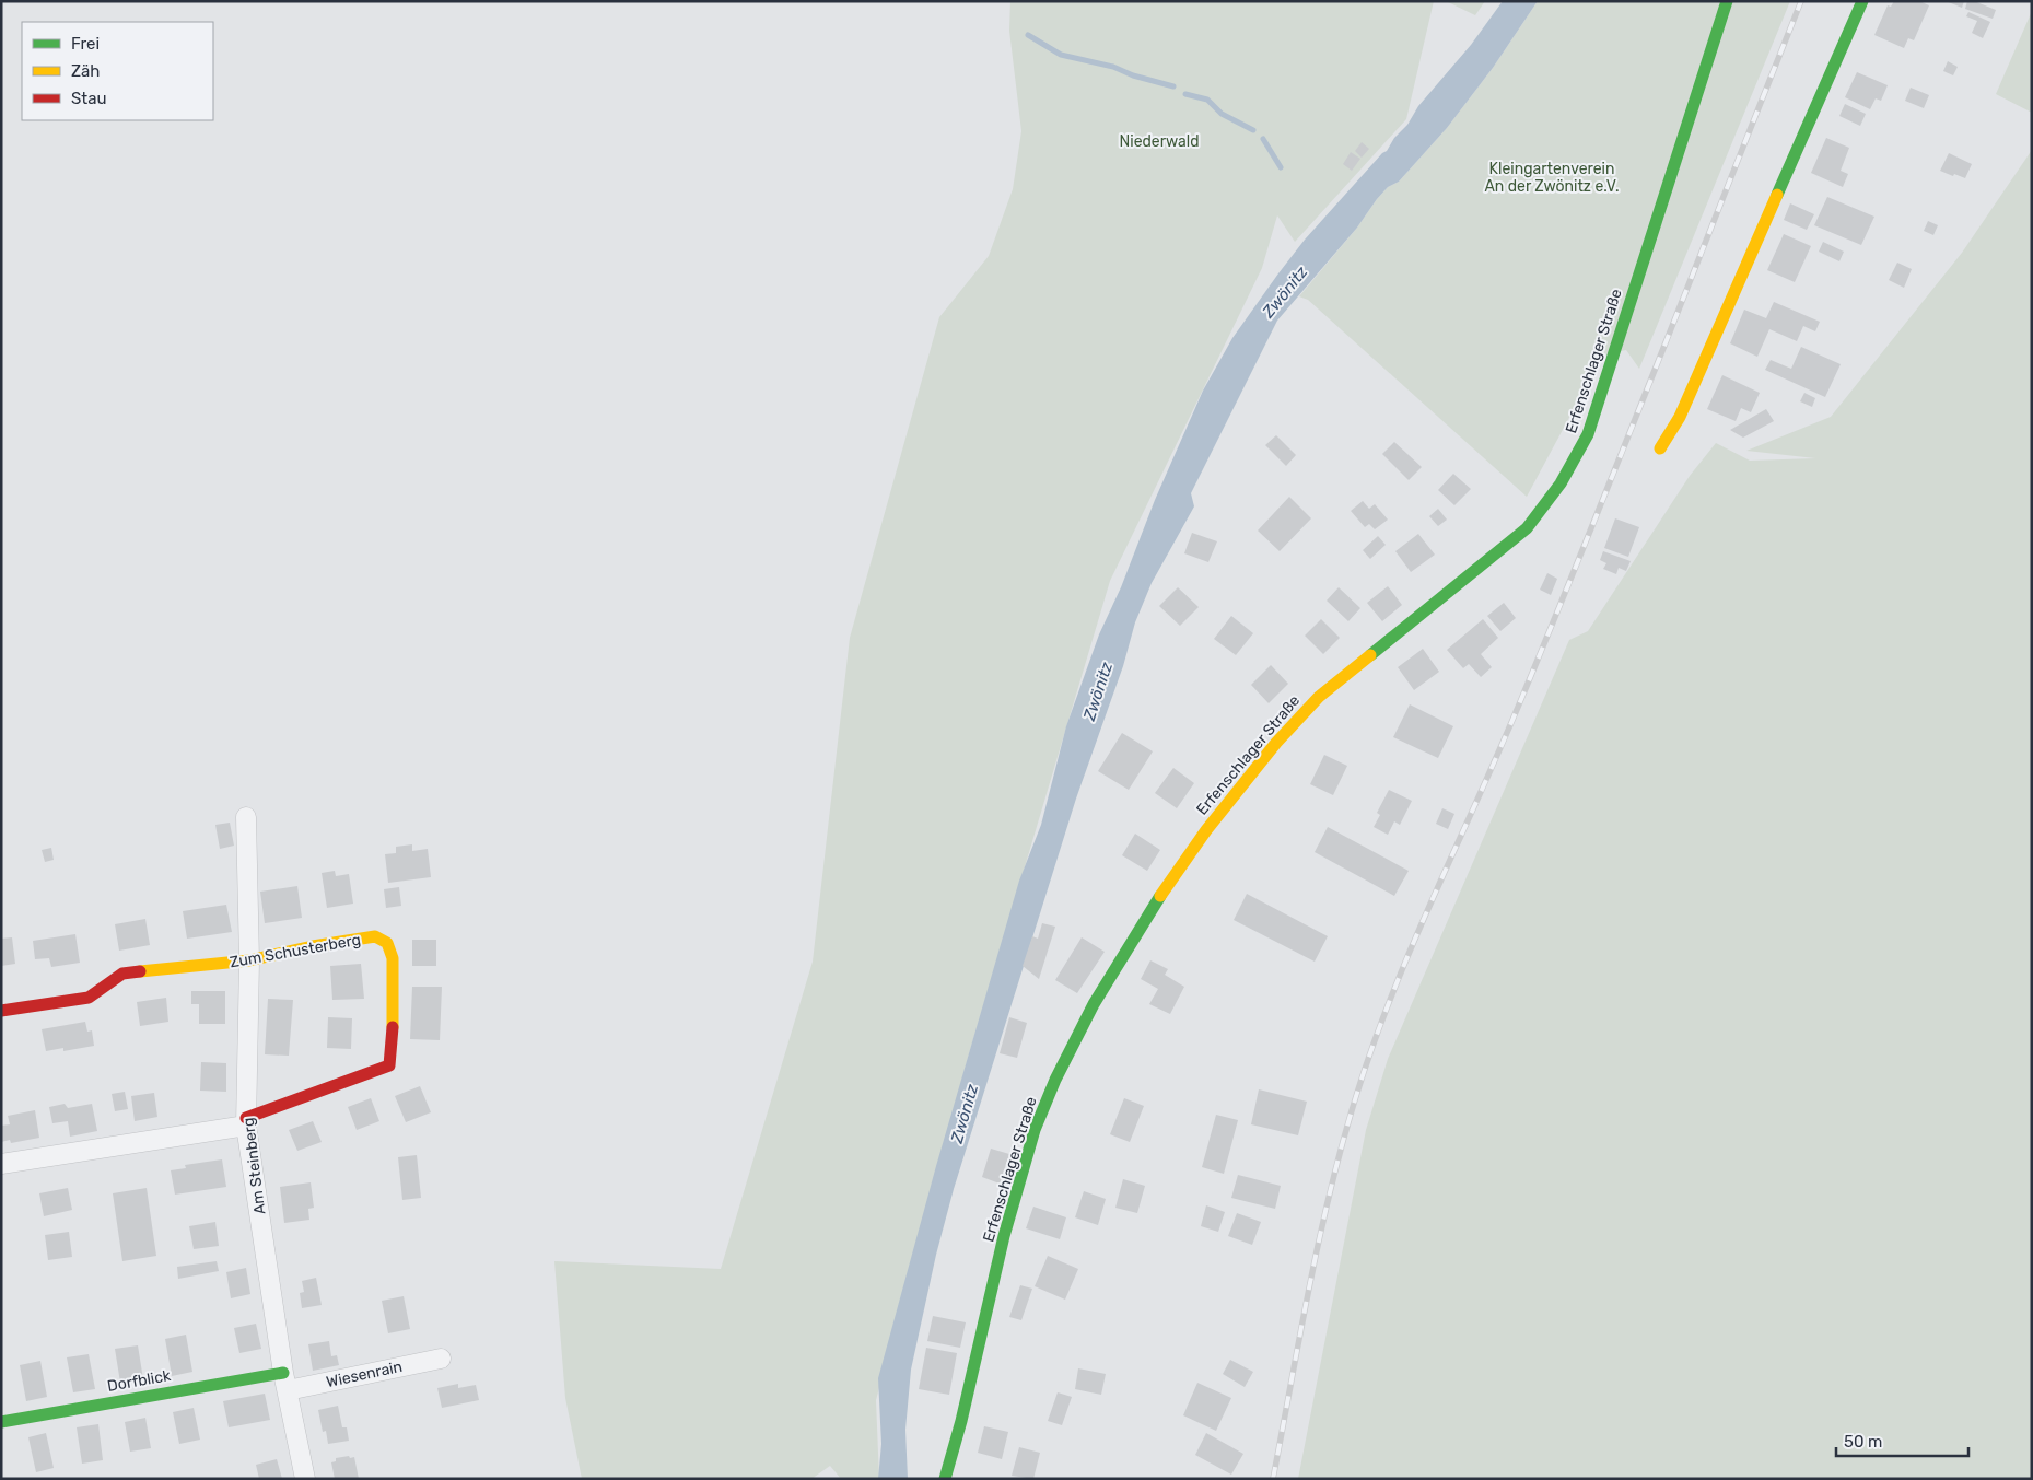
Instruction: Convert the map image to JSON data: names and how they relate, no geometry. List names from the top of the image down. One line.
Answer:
{"streets":{"main road":["Erfenschlager Straße","Zum Schusterberg","Dorfblick"],"street":["Am Steinberg","Wiesenrain"]},"crossings":[["Zum Schusterberg","Am Steinberg"],["Am Steinberg","Wiesenrain"],["Am Steinberg","Dorfblick"],["Wiesenrain","Dorfblick"]],"water":["Zwönitz"],"parks":["Niederwald","Kleingartenverein An der Zwönitz e.V."],"legend":["Frei","Zäh","Stau"],"scale_bar":"50 m"}
